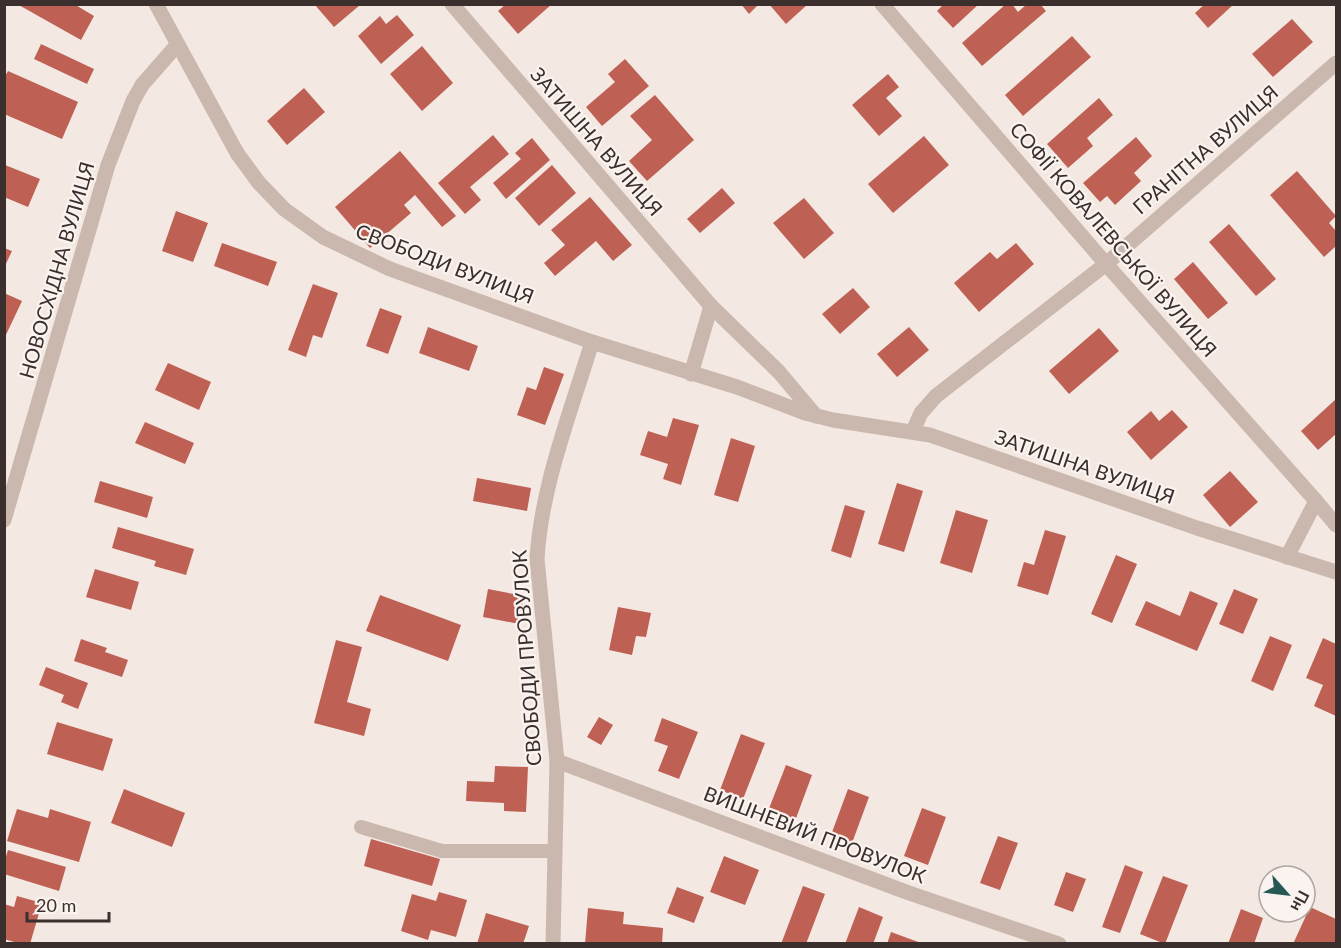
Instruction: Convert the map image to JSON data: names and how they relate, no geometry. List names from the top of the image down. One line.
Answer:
{"streets":{"street":["ЗАТИШНА ВУЛИЦЯ","ГРАНІТНА ВУЛИЦЯ","СОФІЇ КОВАЛЕВСЬКОЇ ВУЛИЦЯ","СВОБОДИ ВУЛИЦЯ","НОВОСХІДНА ВУЛИЦЯ","СВОБОДИ ПРОВУЛОК","ВИШНЕВИЙ ПРОВУЛОК"]},"crossings":[["ЗАТИШНА ВУЛИЦЯ","ГРАНІТНА ВУЛИЦЯ"],["ЗАТИШНА ВУЛИЦЯ","СВОБОДИ ВУЛИЦЯ"],["ГРАНІТНА ВУЛИЦЯ","СОФІЇ КОВАЛЕВСЬКОЇ ВУЛИЦЯ"],["СВОБОДИ ВУЛИЦЯ","НОВОСХІДНА ВУЛИЦЯ"],["СВОБОДИ ВУЛИЦЯ","СВОБОДИ ПРОВУЛОК"],["СВОБОДИ ПРОВУЛОК","ВИШНЕВИЙ ПРОВУЛОК"]],"scale_bar":"20 m","north":"bottom right"}
